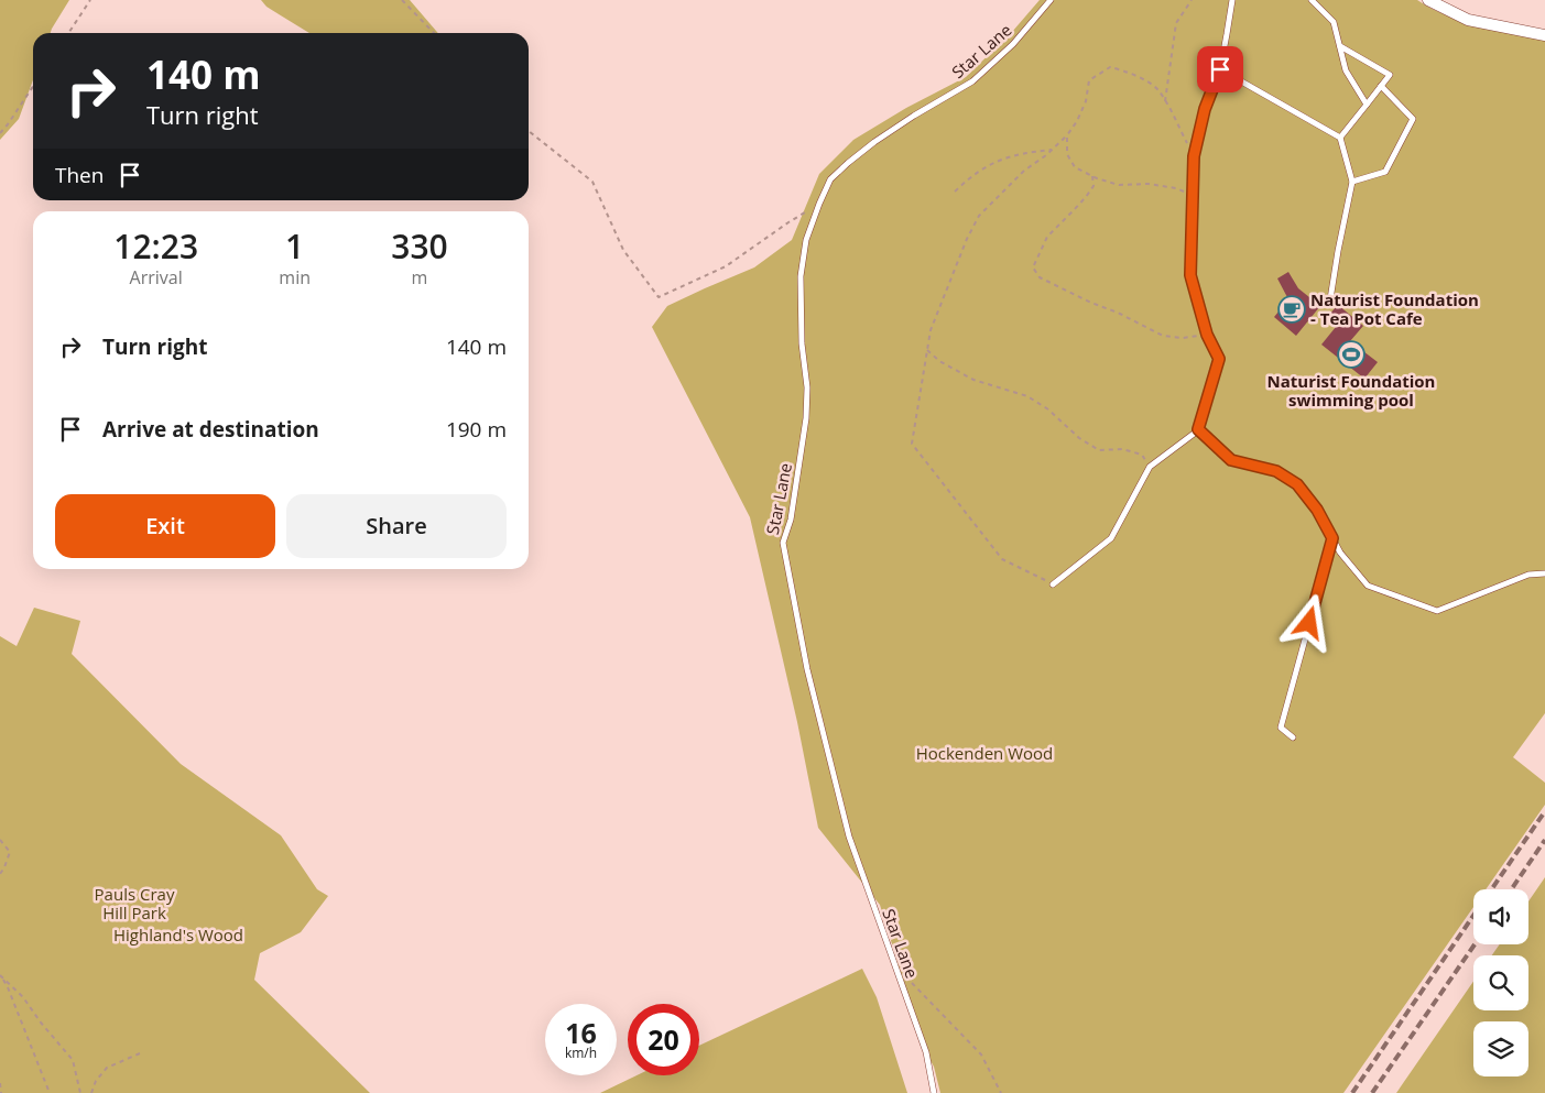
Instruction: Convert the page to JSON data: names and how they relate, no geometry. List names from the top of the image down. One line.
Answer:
{"streets":{"lane":["Star Lane"]},"parks":["Hockenden Wood","Pauls Cray Hill Park","Highland's Wood"],"places":{"cafe":["Naturist Foundation - Tea Pot Cafe"],"sports":["Naturist Foundation swimming pool"]},"page":{"turn":["140 m","Turn right"],"then":"Then","eta":["12:23","Arrival","1","min","330","m"],"list":[{"name":"Turn right","value":"140 m"},{"name":"Arrive at destination","value":"190 m"}],"buttons":["Exit","Share"],"speed":"16 km/h","limit":"20"}}
